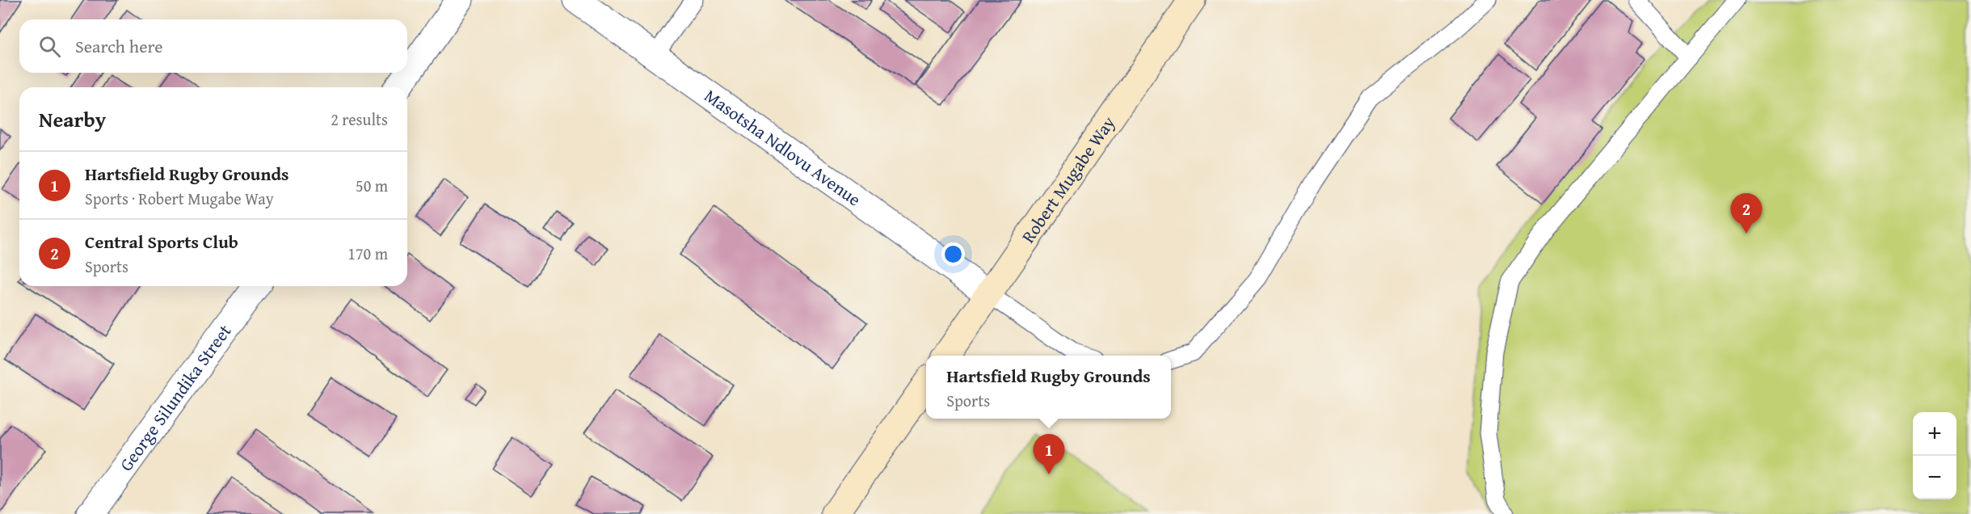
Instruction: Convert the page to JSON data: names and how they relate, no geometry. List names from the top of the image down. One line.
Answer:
{"streets":{"main road":["Robert Mugabe Way"],"street":["Masotsha Ndlovu Avenue","George Silundika Street"]},"crossings":[["Masotsha Ndlovu Avenue","Robert Mugabe Way"]],"page":{"search":"Search here","heading":["Nearby","2 results"],"list":[{"mark":"1","name":"Hartsfield Rugby Grounds","note":"Sports · Robert Mugabe Way","value":"50 m"},{"mark":"2","name":"Central Sports Club","note":"Sports","value":"170 m"}],"pins":["2","1"],"popup":["Hartsfield Rugby Grounds","Sports"],"map_buttons":["+","−"]}}
